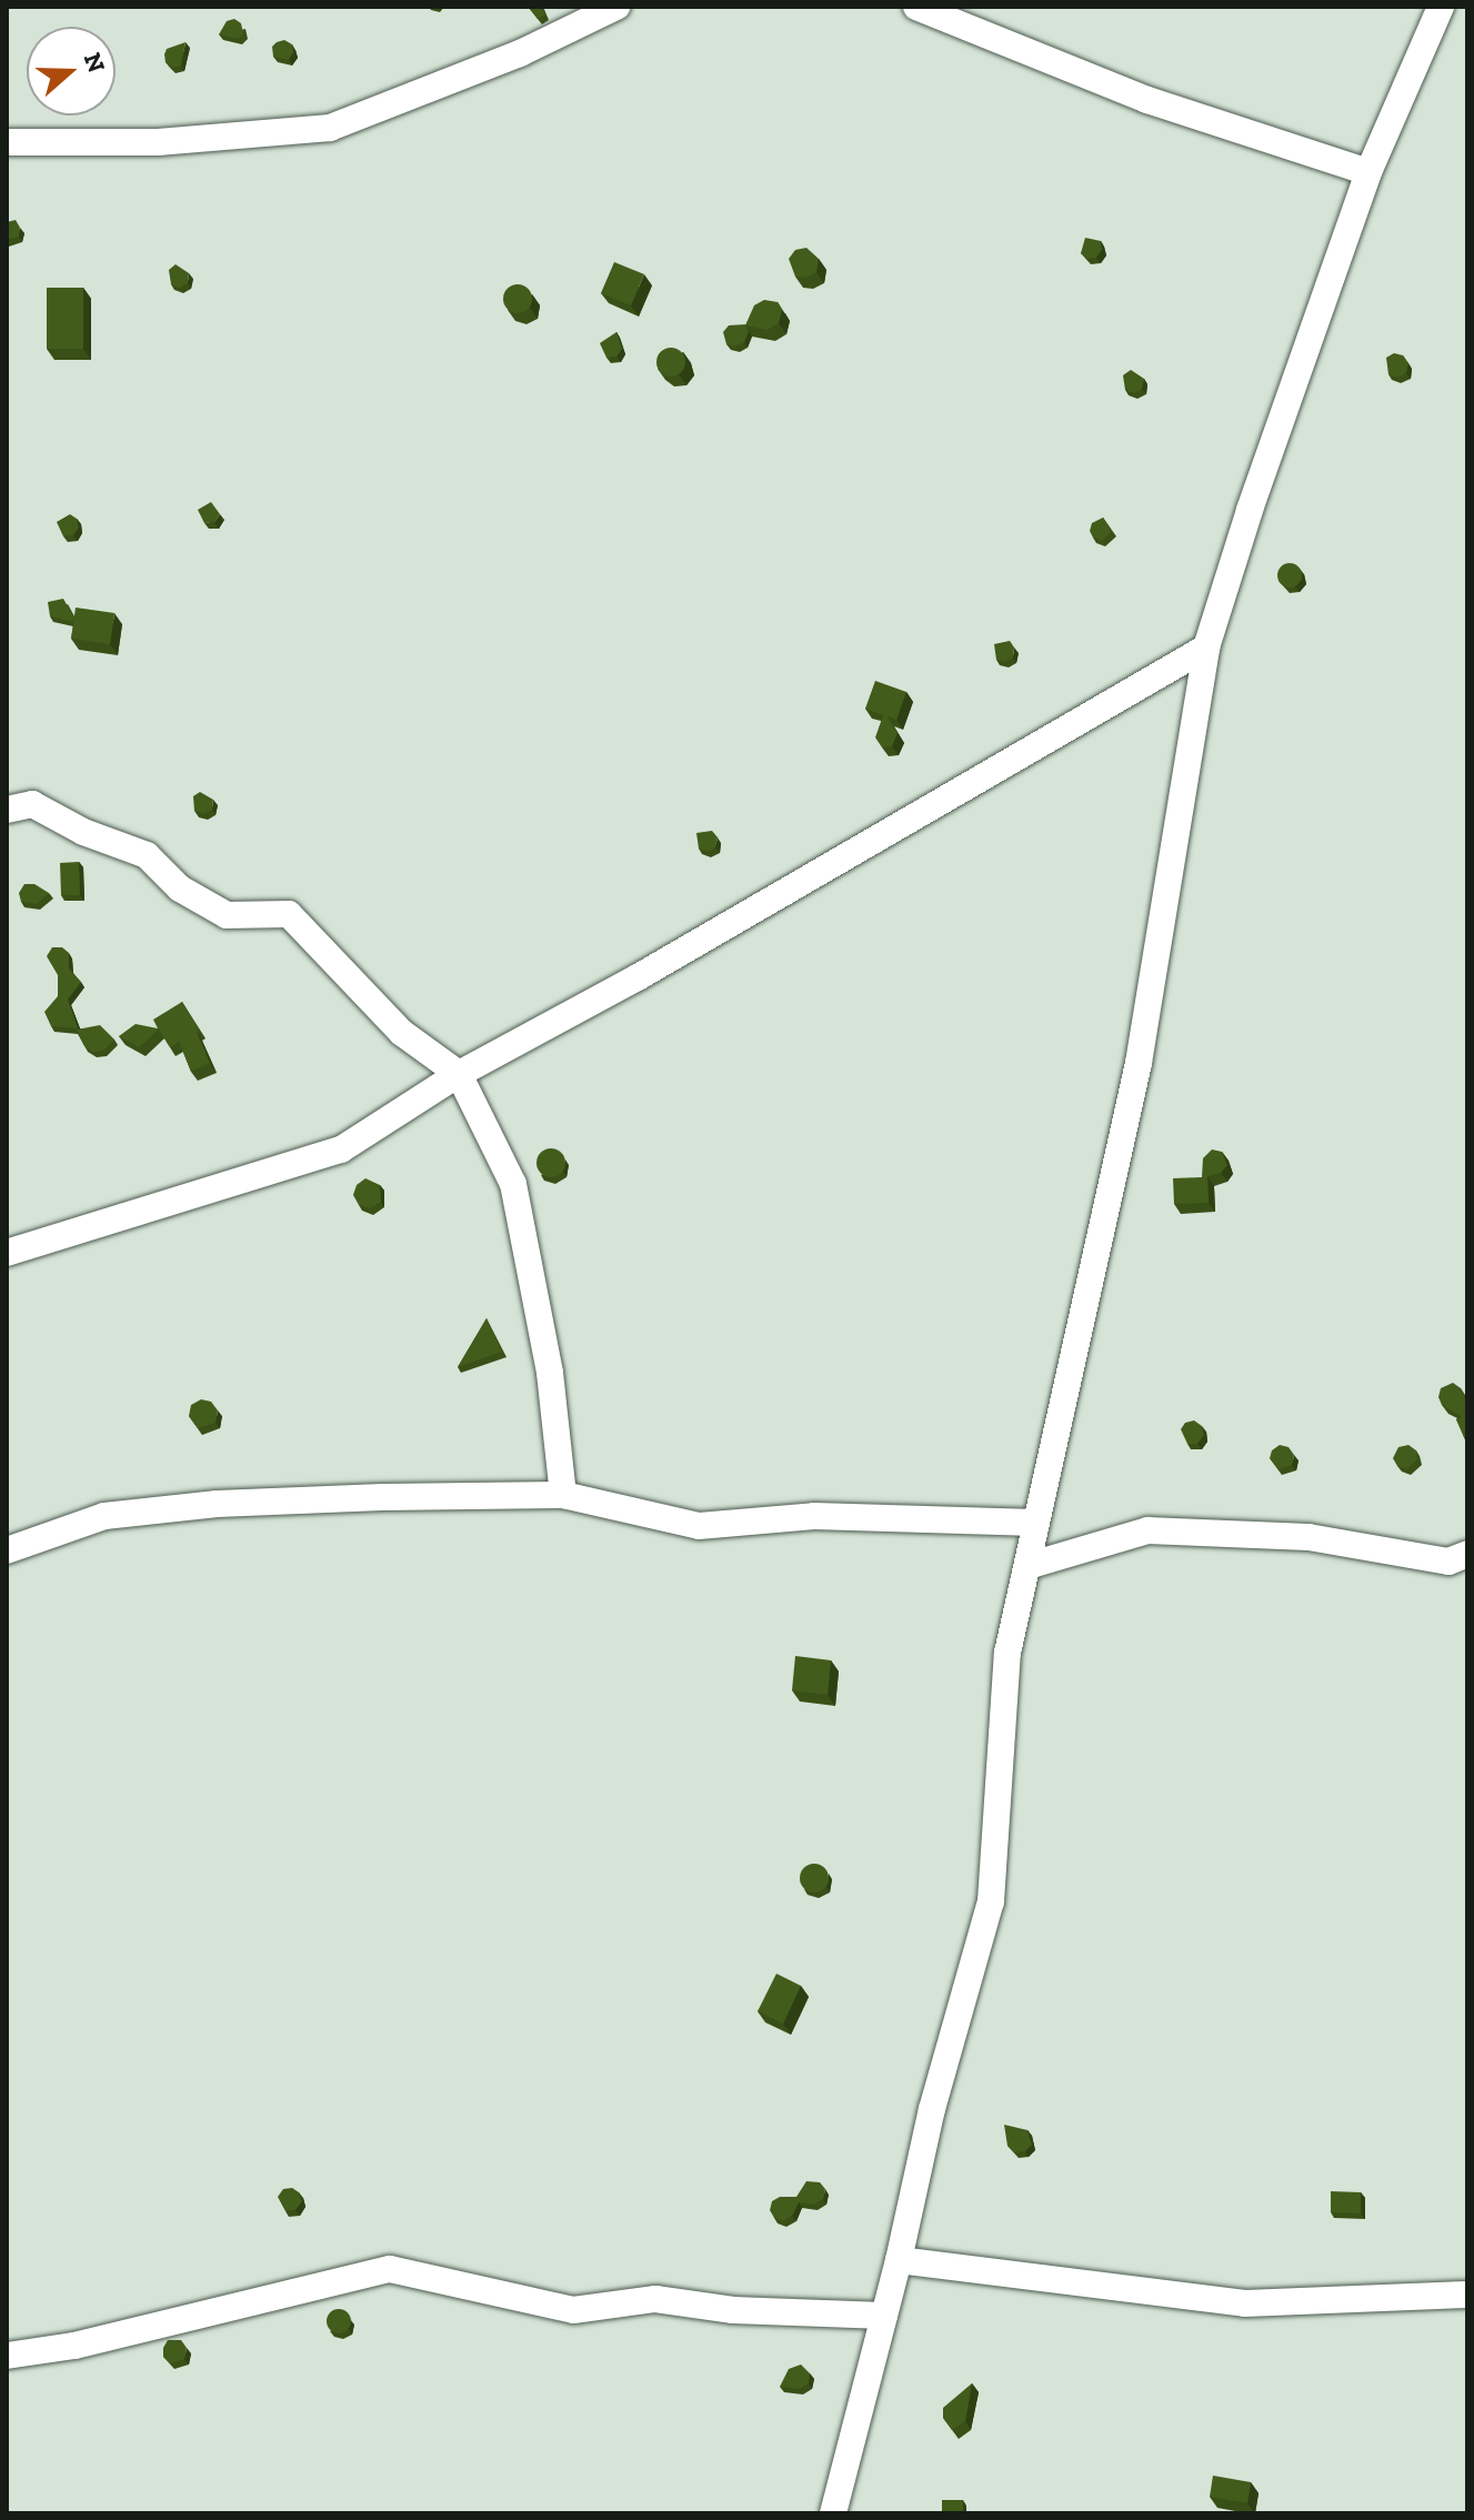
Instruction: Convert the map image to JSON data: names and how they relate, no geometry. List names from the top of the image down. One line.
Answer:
{"north":"right"}
